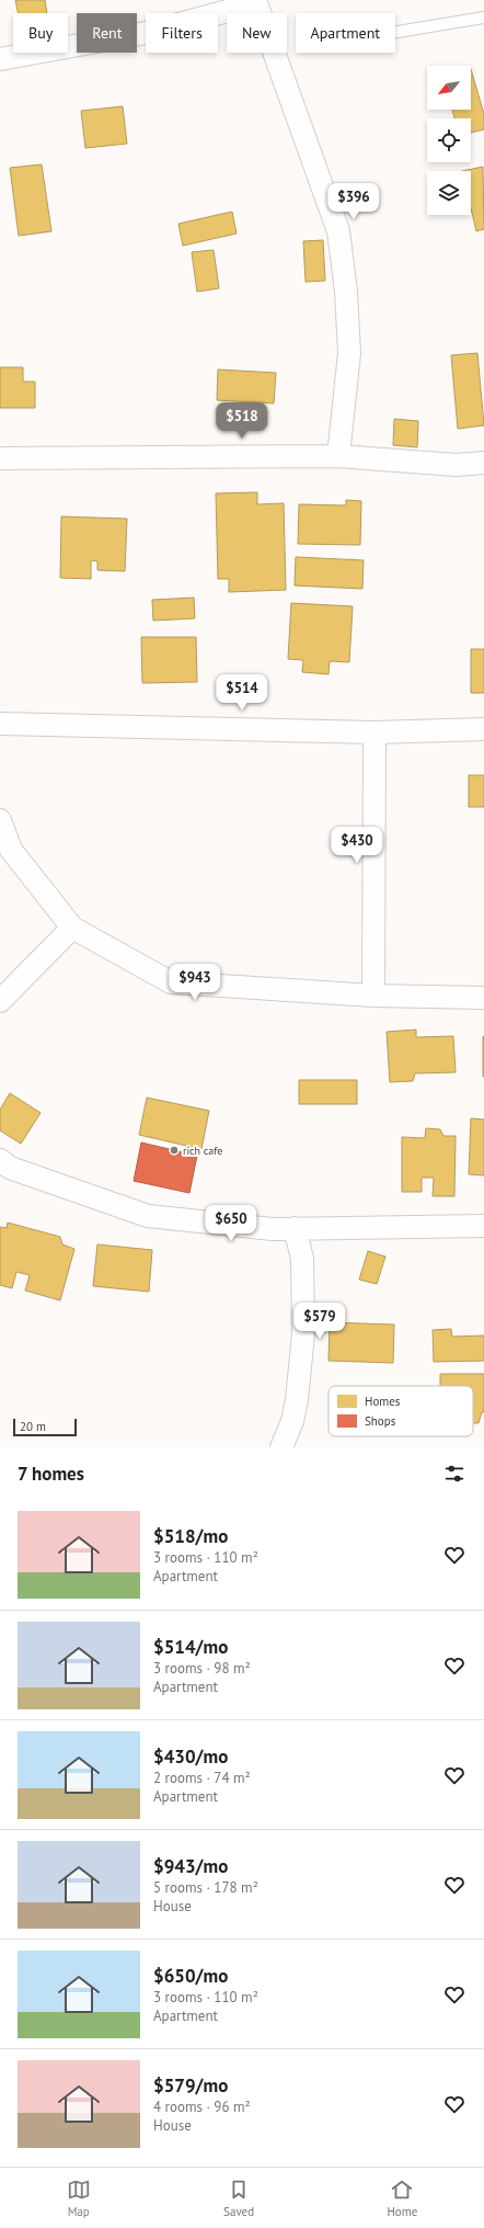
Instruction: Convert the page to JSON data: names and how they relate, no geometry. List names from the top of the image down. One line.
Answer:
{"places":["rich cafe"],"legend":["Homes","Shops"],"scale_bar":"20 m","north":"bottom left","page":{"chip":["Buy","Rent","Filters","New","Apartment"],"price":["$396","$518","$514","$430","$943","$650","$579"],"scale":"20 m","heading":"7 homes","list":[{"name":"$518/mo","note":"3 rooms · 110 m² · Apartment"},{"name":"$514/mo","note":"3 rooms · 98 m² · Apartment"},{"name":"$430/mo","note":"2 rooms · 74 m² · Apartment"},{"name":"$943/mo","note":"5 rooms · 178 m² · House"},{"name":"$650/mo","note":"3 rooms · 110 m² · Apartment"},{"name":"$579/mo","note":"4 rooms · 96 m² · House"}],"tabs":["Map","Saved","Home"]}}
